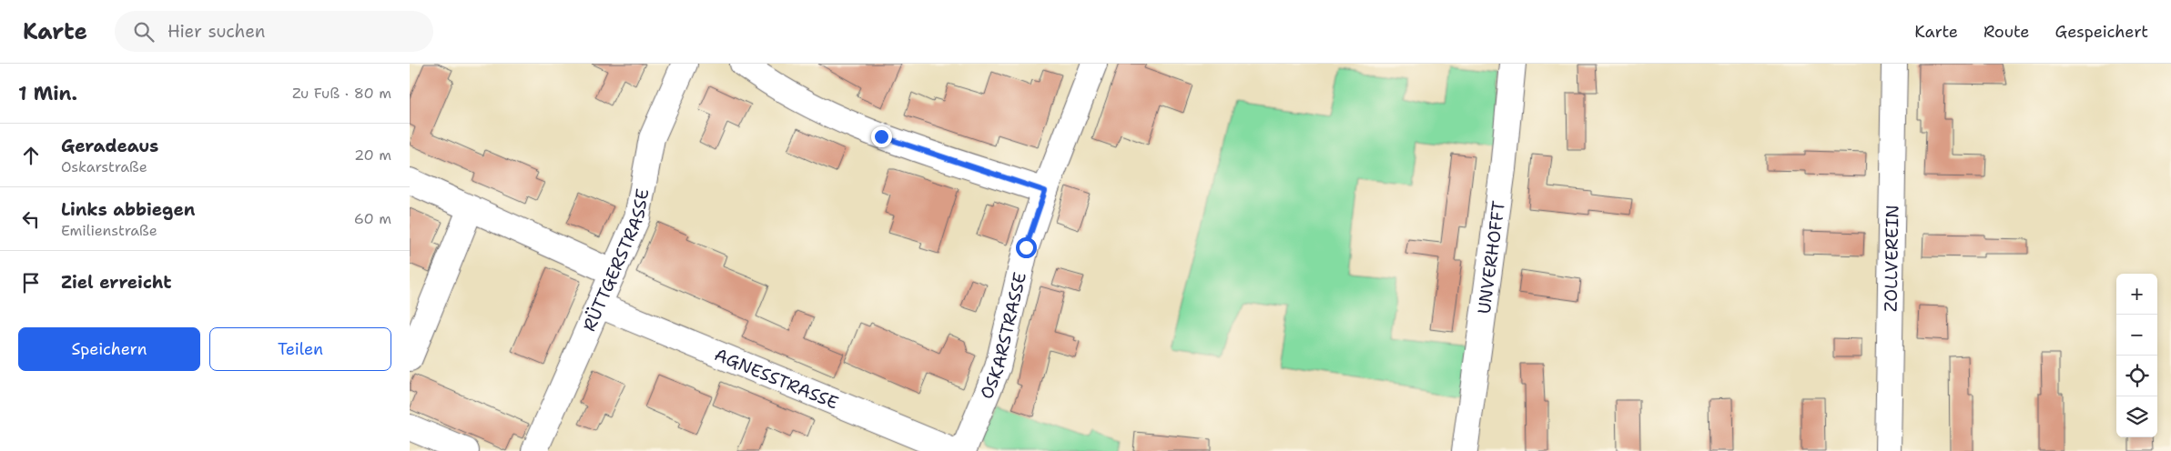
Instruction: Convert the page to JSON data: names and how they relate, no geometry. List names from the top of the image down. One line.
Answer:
{"streets":{"street":["UNVERHOFFT","ZOLLVEREIN","RÜTTGERSTRASSE","OSKARSTRASSE","AGNESSTRASSE"]},"crossings":[["RÜTTGERSTRASSE","AGNESSTRASSE"]],"page":{"header":"Karte","search":"Hier suchen","nav":["Karte","Route","Gespeichert"],"heading":["1 Min.","Zu Fuß · 80 m"],"list":[["Geradeaus","Oskarstraße","20 m"],["Links abbiegen","Emilienstraße","60 m"],"Ziel erreicht"],"map_buttons":["+","−"],"buttons":["Speichern","Teilen"]}}
